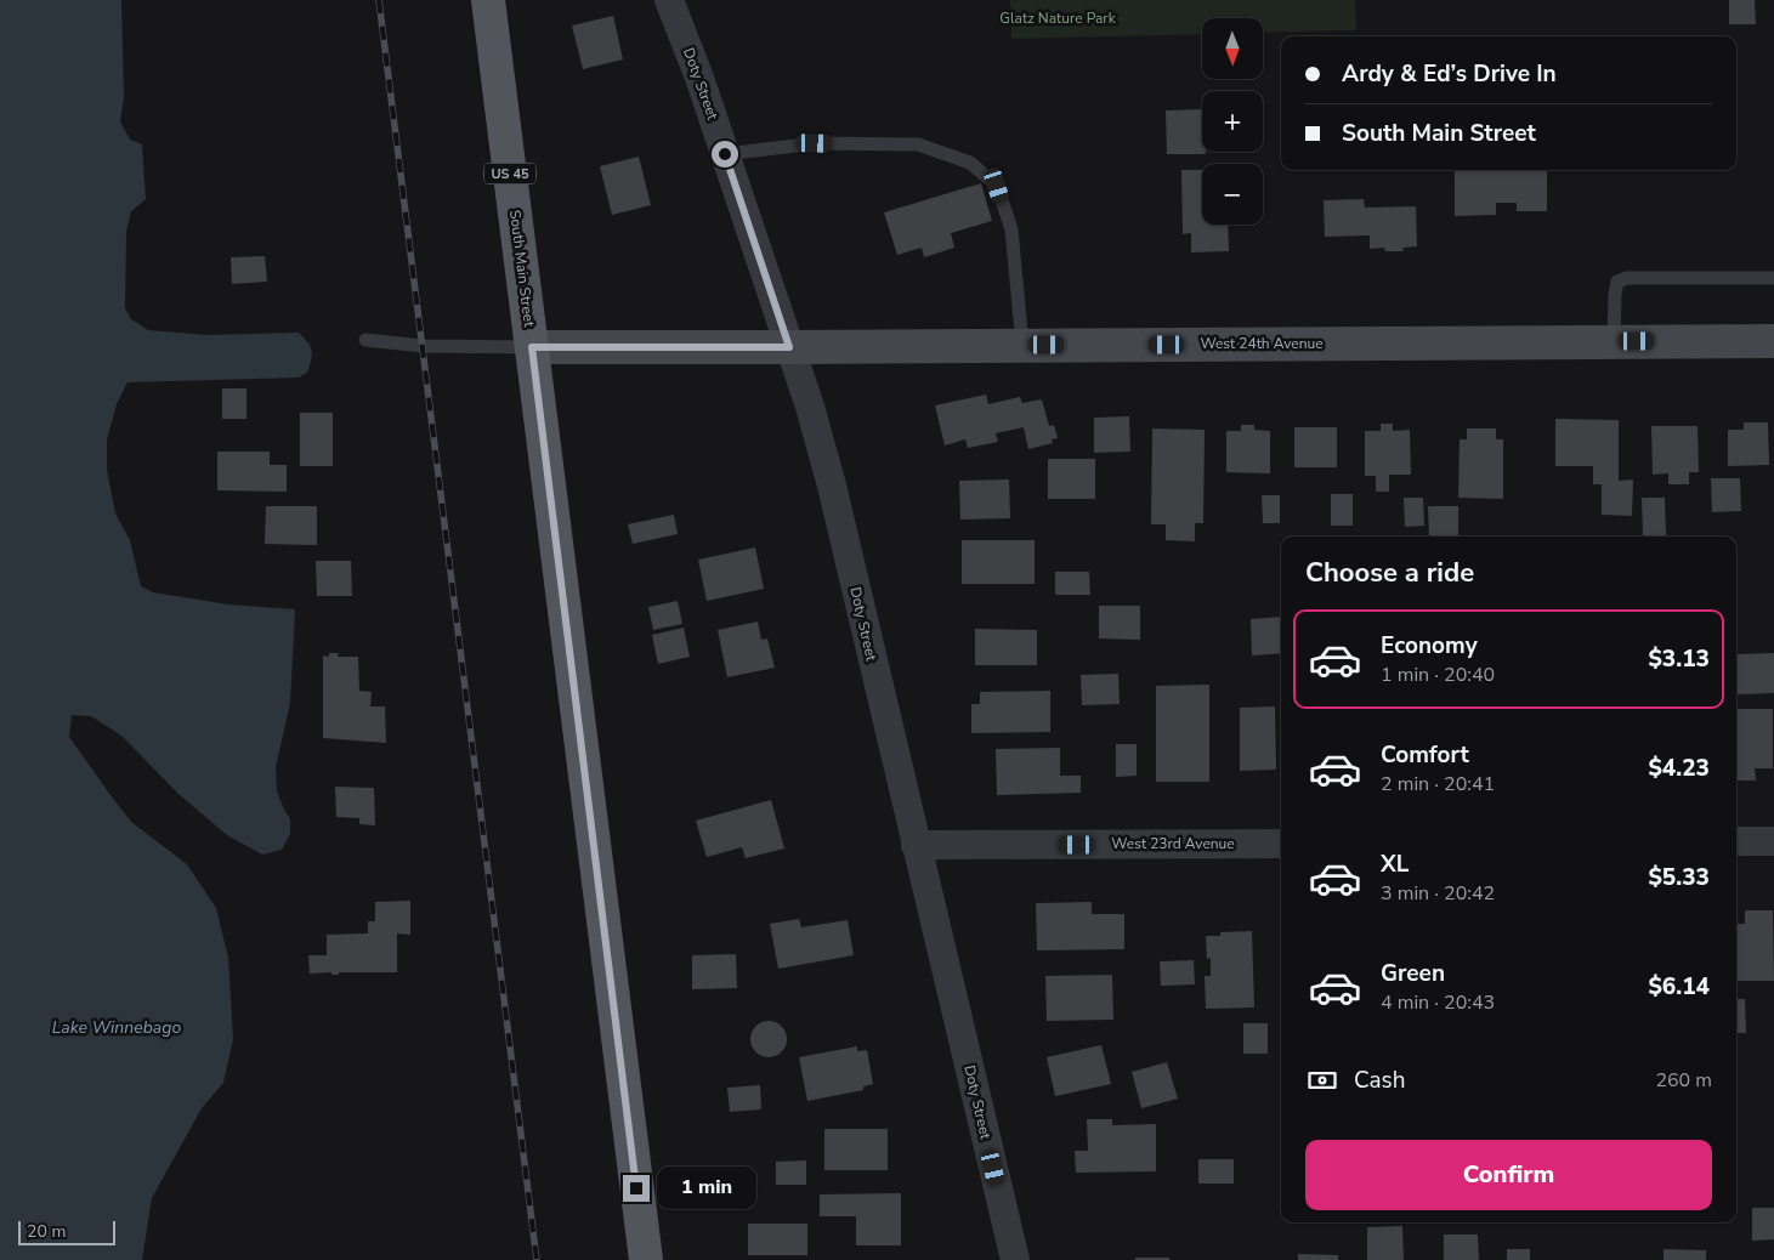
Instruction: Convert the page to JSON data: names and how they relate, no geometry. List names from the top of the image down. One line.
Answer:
{"streets":{"main road":["US 45","South Main Street"],"street":["Doty Street","West 24th Avenue","West 23rd Avenue"]},"crossings":[["Doty Street","West 24th Avenue"],["Doty Street","West 23rd Avenue"],["South Main Street","West 24th Avenue"]],"water":["Lake Winnebago"],"parks":["Glatz Nature Park"],"scale_bar":"20 m","north":"bottom","page":{"map_buttons":["+","−"],"banner":["Ardy & Ed’s Drive In","South Main Street"],"heading":"Choose a ride","list":[{"name":"Economy","note":"1 min · 20:40","value":"$3.13"},{"name":"Comfort","note":"2 min · 20:41","value":"$4.23"},{"name":"XL","note":"3 min · 20:42","value":"$5.33"},{"name":"Green","note":"4 min · 20:43","value":"$6.14"}],"pay":["Cash","260 m"],"buttons":"Confirm","bubble":"1 min","scale":"20 m"}}
